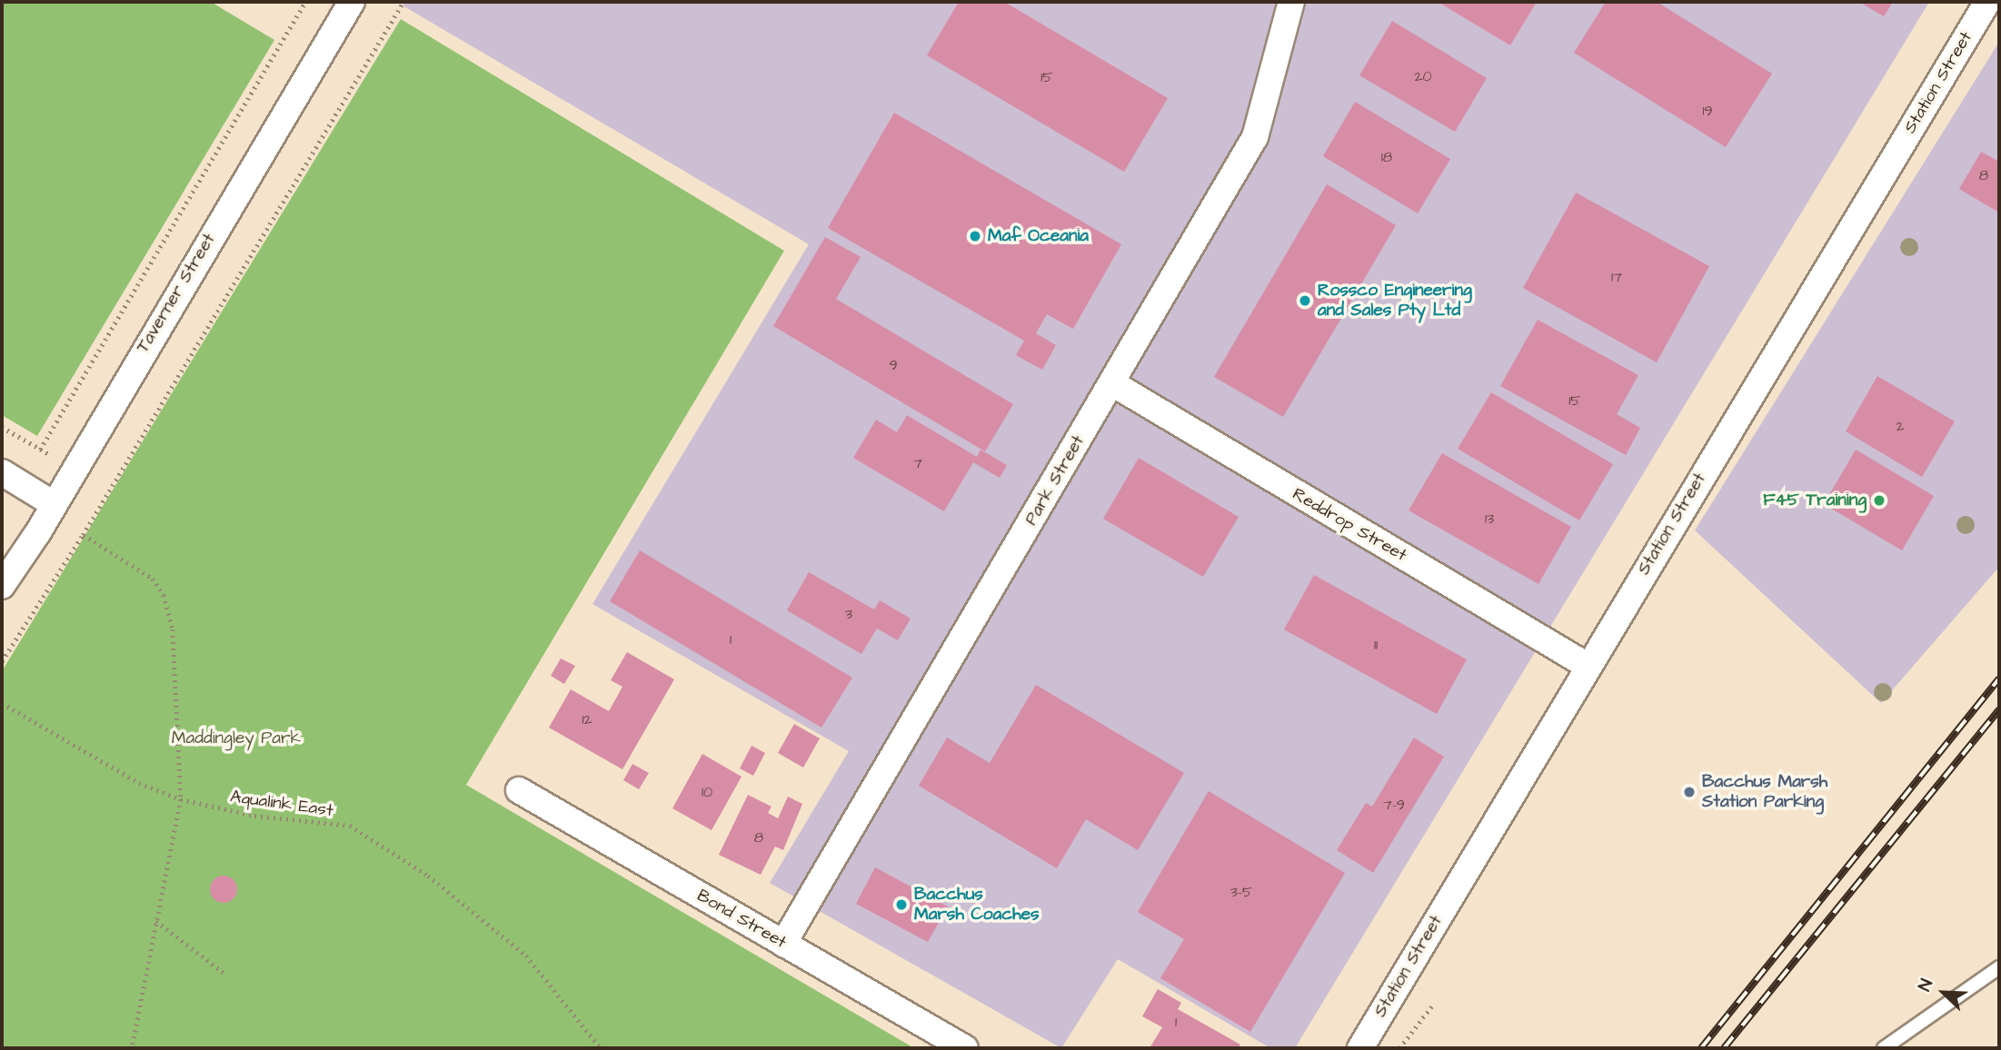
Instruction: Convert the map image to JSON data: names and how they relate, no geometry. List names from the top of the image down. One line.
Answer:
{"streets":{"street":["Station Street","Taverner Street","Park Street","Reddrop Street","Bond Street"],"path":["Aqualink East"]},"crossings":[["Station Street","Reddrop Street"],["Park Street","Reddrop Street"],["Park Street","Bond Street"]],"parks":["Maddingley Park"],"places":["Maf Oceania","Rossco Engineering and Sales Pty Ltd","F45 Training","Bacchus Marsh Station Parking","Bacchus Marsh Coaches"],"house_numbers":["20","15","19","18","8","17","9","15","2","7","13","3","1","11","12","10","7-9","8","3-5","1"],"north":"top left"}
